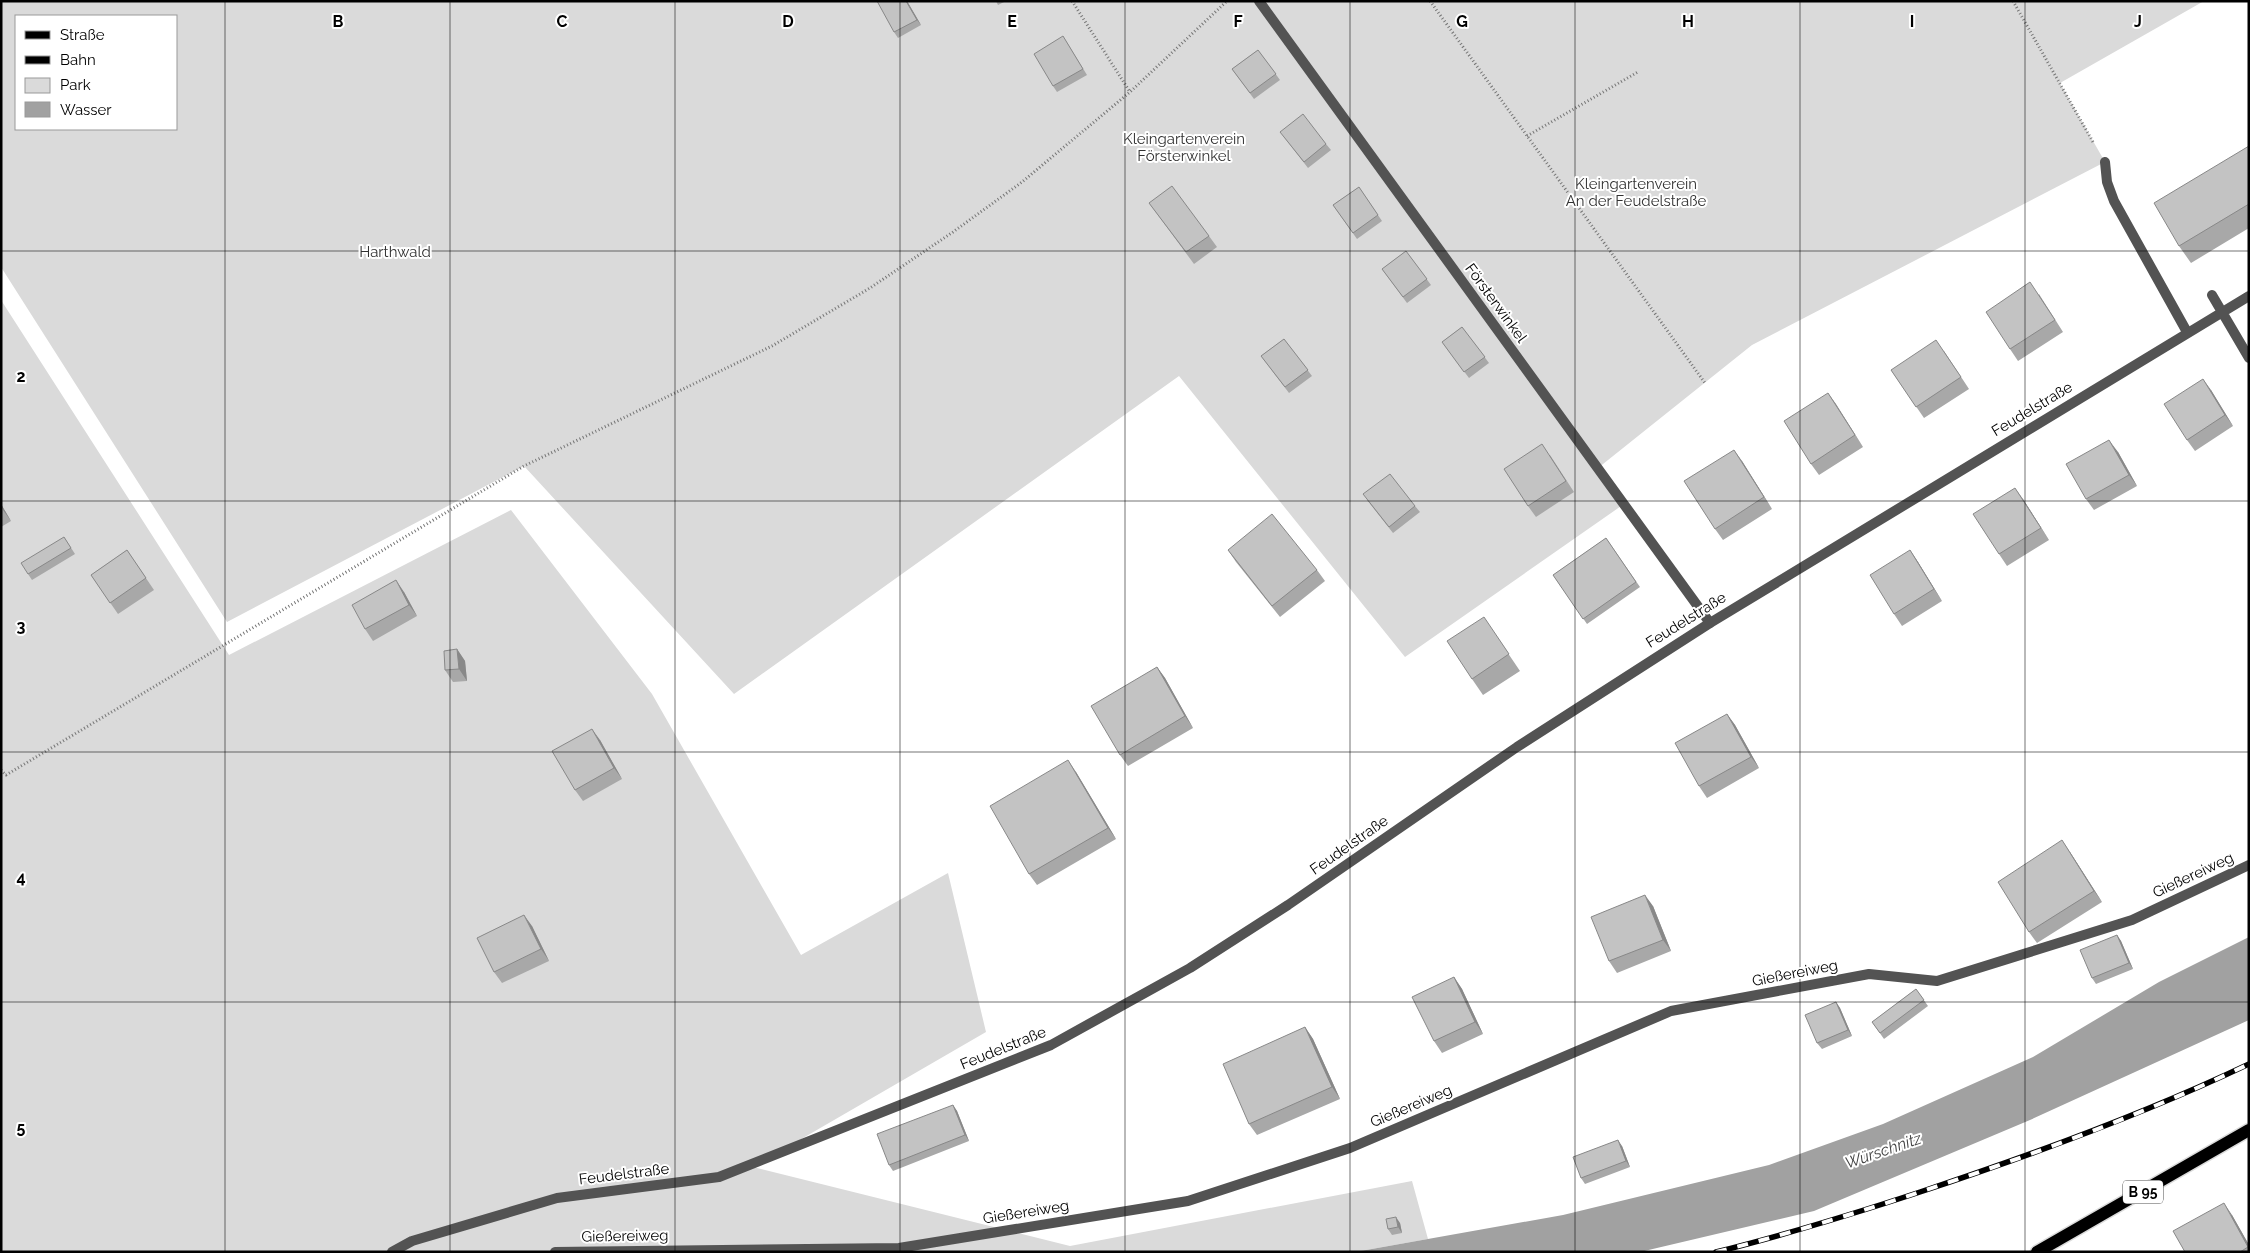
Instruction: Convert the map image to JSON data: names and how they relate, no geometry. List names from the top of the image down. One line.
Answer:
{"streets":{"main road":["B 95"],"street":["Försterwinkel","Feudelstraße","Gießereiweg"]},"crossings":[["Försterwinkel","Feudelstraße"]],"water":["Würschnitz"],"parks":["Kleingartenverein Försterwinkel","Kleingartenverein An der Feudelstraße","Harthwald"],"legend":["Straße","Bahn","Park","Wasser"],"grid":{"columns":["B","C","D","E","F","G","H","I","J"],"rows":["2","3","4","5"]}}
